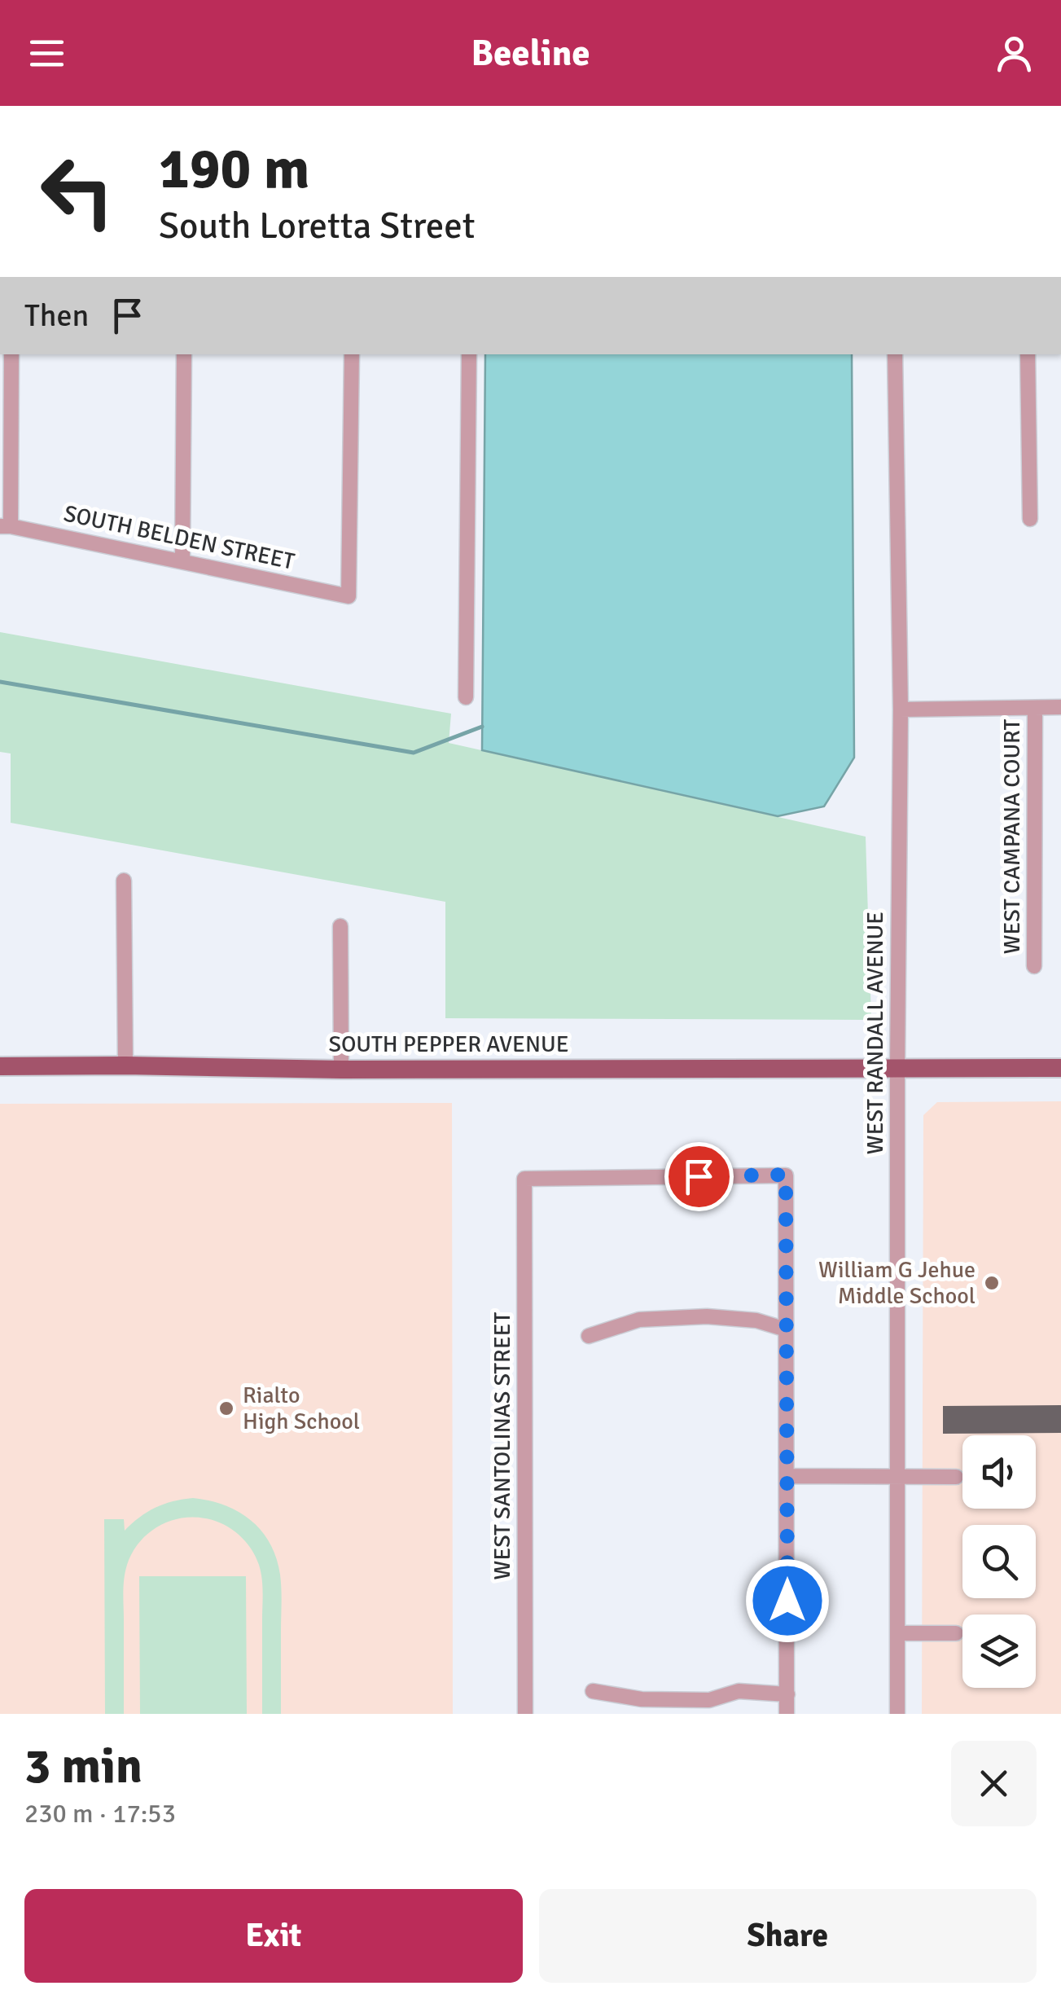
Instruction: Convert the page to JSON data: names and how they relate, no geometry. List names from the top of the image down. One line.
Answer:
{"streets":{"main road":["SOUTH PEPPER AVENUE"],"street":["SOUTH BELDEN STREET","WEST CAMPANA COURT","WEST RANDALL AVENUE","WEST SANTOLINAS STREET"]},"crossings":[["WEST RANDALL AVENUE","SOUTH PEPPER AVENUE"]],"places":["William G Jehue Middle School","Rialto High School"],"page":{"header":"Beeline","turn":["190 m","South Loretta Street"],"then":"Then","heading":["3 min","230 m · 17:53"],"buttons":["Exit","Share"]}}
